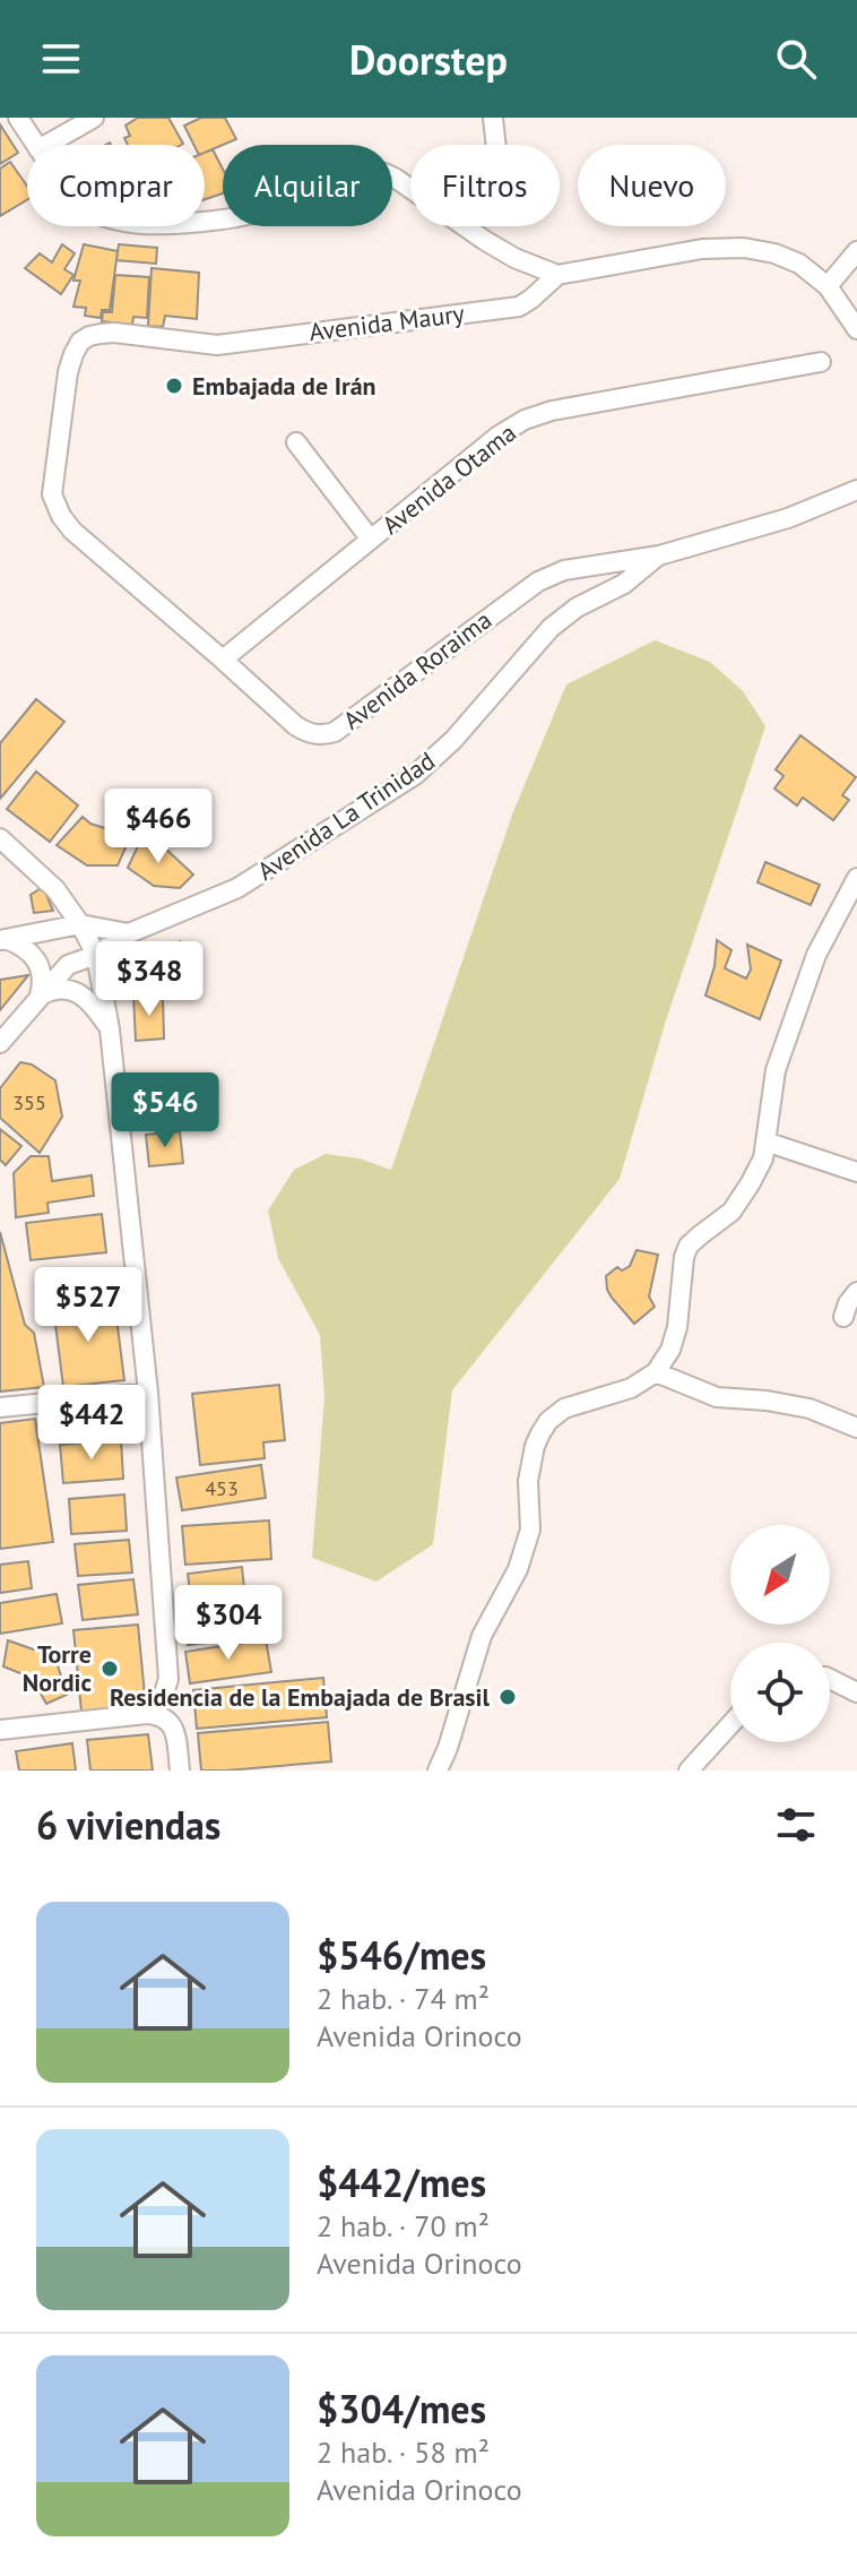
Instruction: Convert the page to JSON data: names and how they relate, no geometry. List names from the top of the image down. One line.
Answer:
{"streets":{"street":["Avenida Maury","Avenida Otama","Avenida Roraima","Avenida La Trinidad"]},"crossings":[["Avenida Maury","Avenida Roraima"],["Avenida Otama","Avenida Roraima"],["Avenida Roraima","Avenida La Trinidad"]],"places":["Embajada de Irán","Torre Nordic","Residencia de la Embajada de Brasil"],"house_numbers":["355","453"],"north":"bottom left","page":{"header":"Doorstep","chip":["Comprar","Alquilar","Filtros","Nuevo"],"price":["$466","$348","$546","$527","$442","$304"],"heading":"6 viviendas","list":[{"name":"$546/mes","note":"2 hab. · 74 m² · Avenida Orinoco"},{"name":"$442/mes","note":"2 hab. · 70 m² · Avenida Orinoco"},{"name":"$304/mes","note":"2 hab. · 58 m² · Avenida Orinoco"}]}}
